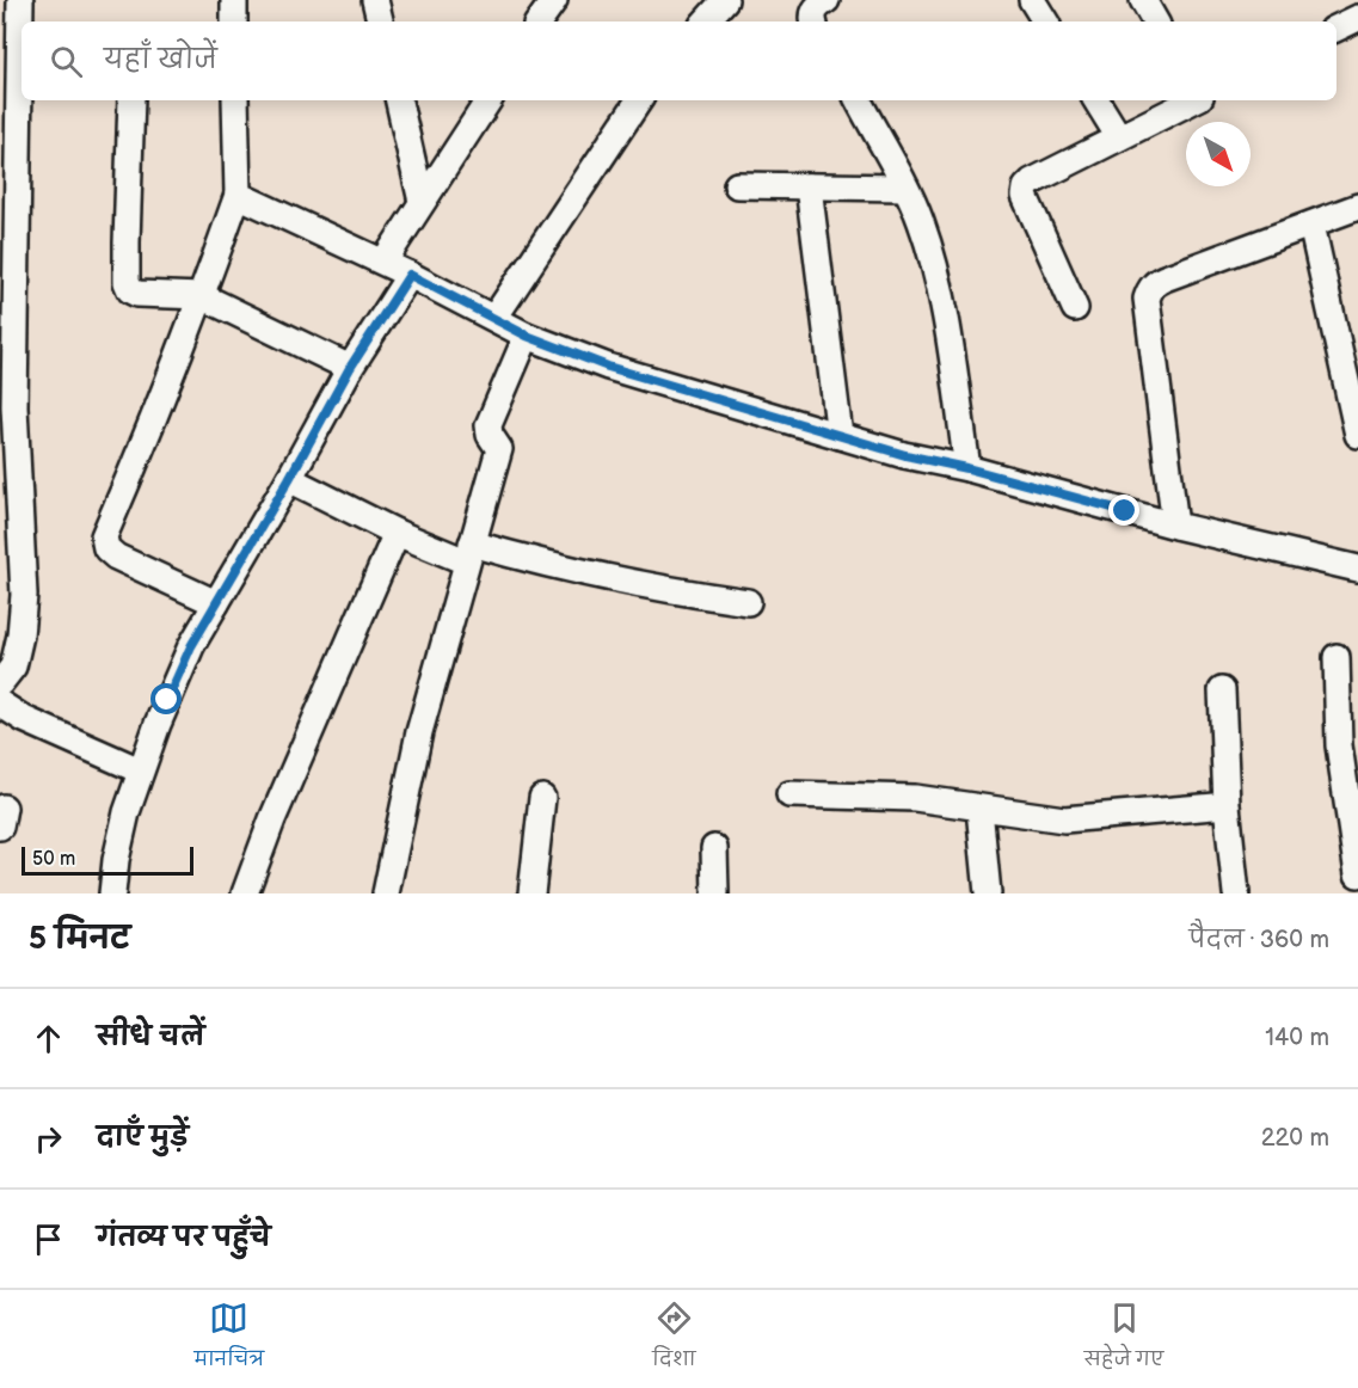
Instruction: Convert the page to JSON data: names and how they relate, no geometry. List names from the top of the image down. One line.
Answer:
{"scale_bar":"50 m","north":"bottom right","page":{"search":"यहाँ खोजें","scale":"50 m","heading":["5 मिनट","पैदल · 360 m"],"list":[["सीधे चलें","140 m"],["दाएँ मुड़ें","220 m"],"गंतव्य पर पहुँचे"],"nav":["मानचित्र","दिशा","सहेजे गए"]}}
